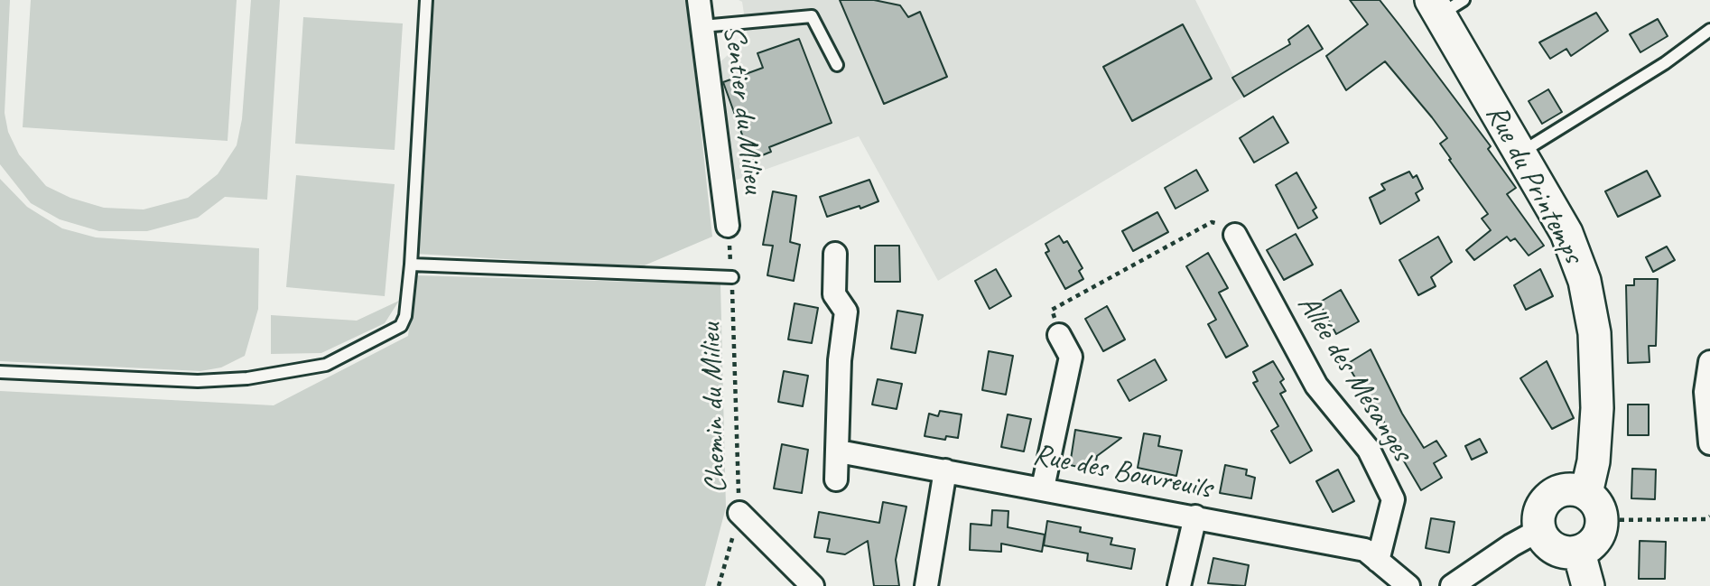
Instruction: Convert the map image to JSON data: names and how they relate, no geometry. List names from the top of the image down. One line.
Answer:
{"streets":{"main road":["Rue du Printemps"],"street":["Sentier du Milieu","Allée des Mésanges","Rue des Bouvreuils"],"path":["Chemin du Milieu"]},"crossings":[["Sentier du Milieu","Chemin du Milieu"],["Allée des Mésanges","Rue des Bouvreuils"]]}
